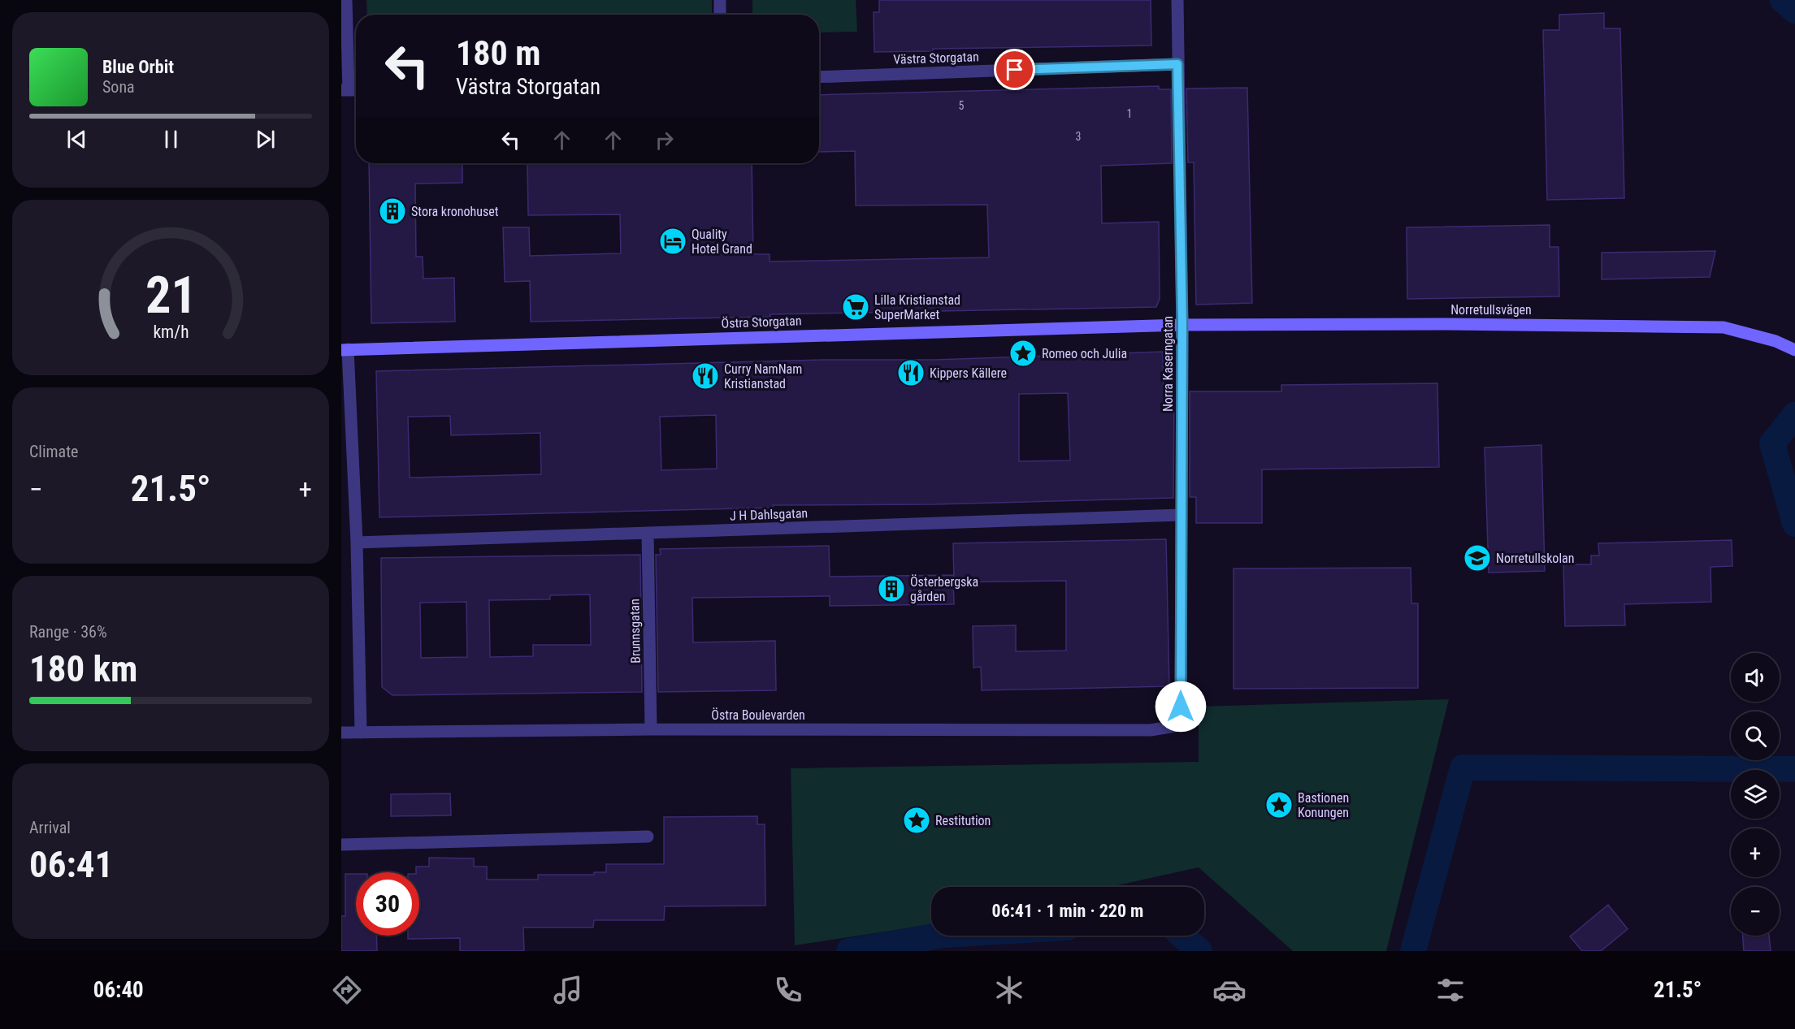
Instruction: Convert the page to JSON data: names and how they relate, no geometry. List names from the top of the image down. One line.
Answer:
{"streets":{"street":["Västra Storgatan","Norretullsvägen","Östra Storgatan","Norra Kaserngatan","J H Dahlsgatan","Brunnsgatan","Östra Boulevarden"]},"crossings":[["Västra Storgatan","Norra Kaserngatan"],["Norretullsvägen","Östra Storgatan"],["Norretullsvägen","Norra Kaserngatan"],["Östra Storgatan","Norra Kaserngatan"],["Norra Kaserngatan","J H Dahlsgatan"],["Norra Kaserngatan","Östra Boulevarden"],["J H Dahlsgatan","Brunnsgatan"],["Brunnsgatan","Östra Boulevarden"]],"places":{"building":["Stora kronohuset","Österbergska gården"],"hotel":["Quality Hotel Grand"],"supermarket":["Lilla Kristianstad SuperMarket"],"place":["Romeo och Julia","Bastionen Konungen","Restitution"],"restaurant":["Kippers Källere","Curry NamNam Kristianstad"],"school or university":["Norretullskolan"]},"house_numbers":["5","1","3"],"page":{"turn":["180 m","Västra Storgatan"],"song":["Blue Orbit","Sona"],"tile":["Climate",["Range · 36%","180 km"],["Arrival","06:41"]],"heat":["−","21.5°","+"],"map_buttons":["+","−"],"limit":"30","trip":"06:41 · 1 min · 220 m","tabs":["06:40","21.5°"],"gauge":["21","km/h"]}}
